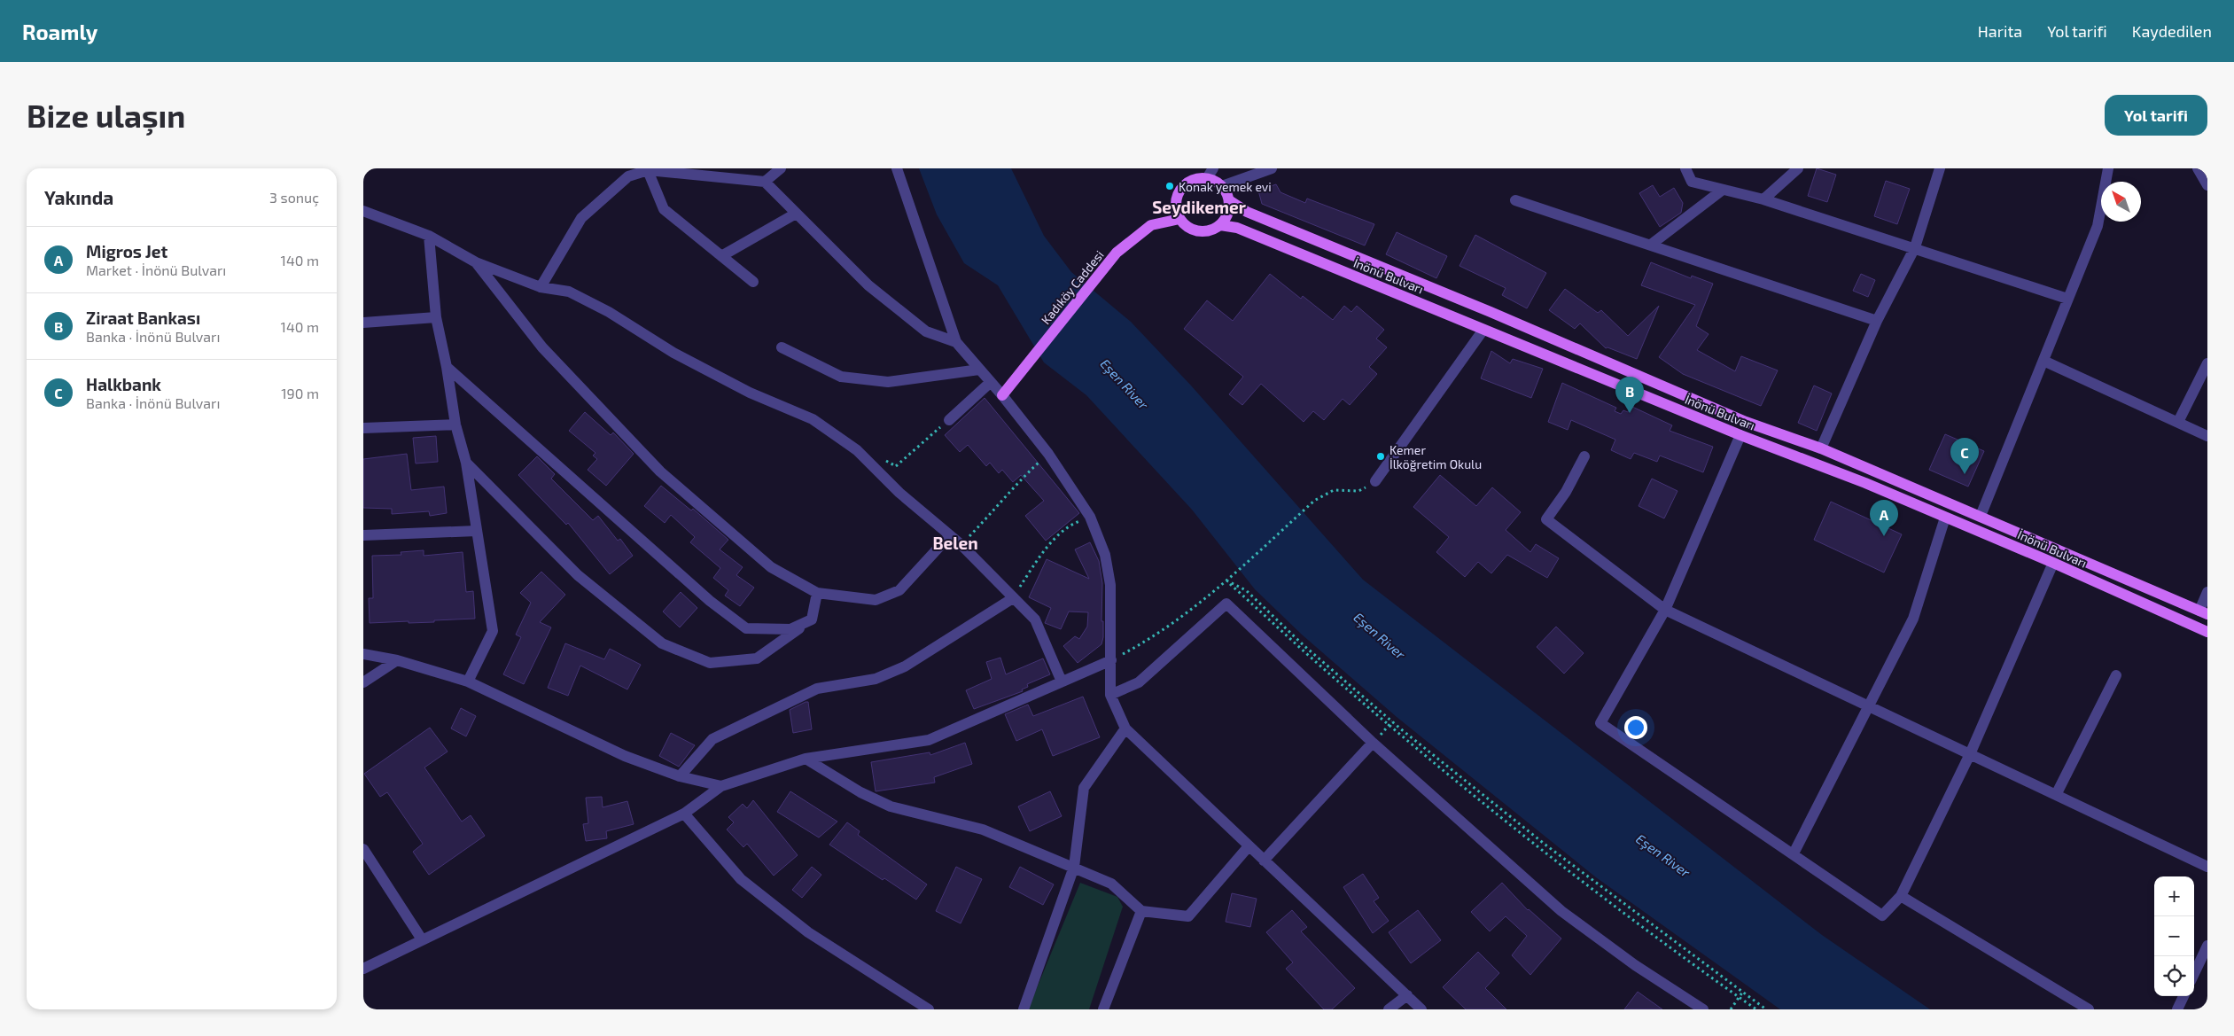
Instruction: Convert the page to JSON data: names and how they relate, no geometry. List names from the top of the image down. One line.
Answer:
{"streets":{"main road":["İnönü Bulvarı","Kadıköy Caddesi"]},"crossings":[["İnönü Bulvarı","Kadıköy Caddesi"]],"districts":["Seydikemer","Belen"],"water":["Eşen River"],"places":["Konak yemek evi","Kemer İlköğretim Okulu"],"north":"top left","page":{"header":"Roamly","nav":["Harita","Yol tarifi","Kaydedilen"],"buttons":"Yol tarifi","title":"Bize ulaşın","heading":["Yakında","3 sonuç"],"list":[{"mark":"A","name":"Migros Jet","note":"Market · İnönü Bulvarı","value":"140 m"},{"mark":"B","name":"Ziraat Bankası","note":"Banka · İnönü Bulvarı","value":"140 m"},{"mark":"C","name":"Halkbank","note":"Banka · İnönü Bulvarı","value":"190 m"}],"pins":["B","C","A"],"map_buttons":["+","−"]}}
